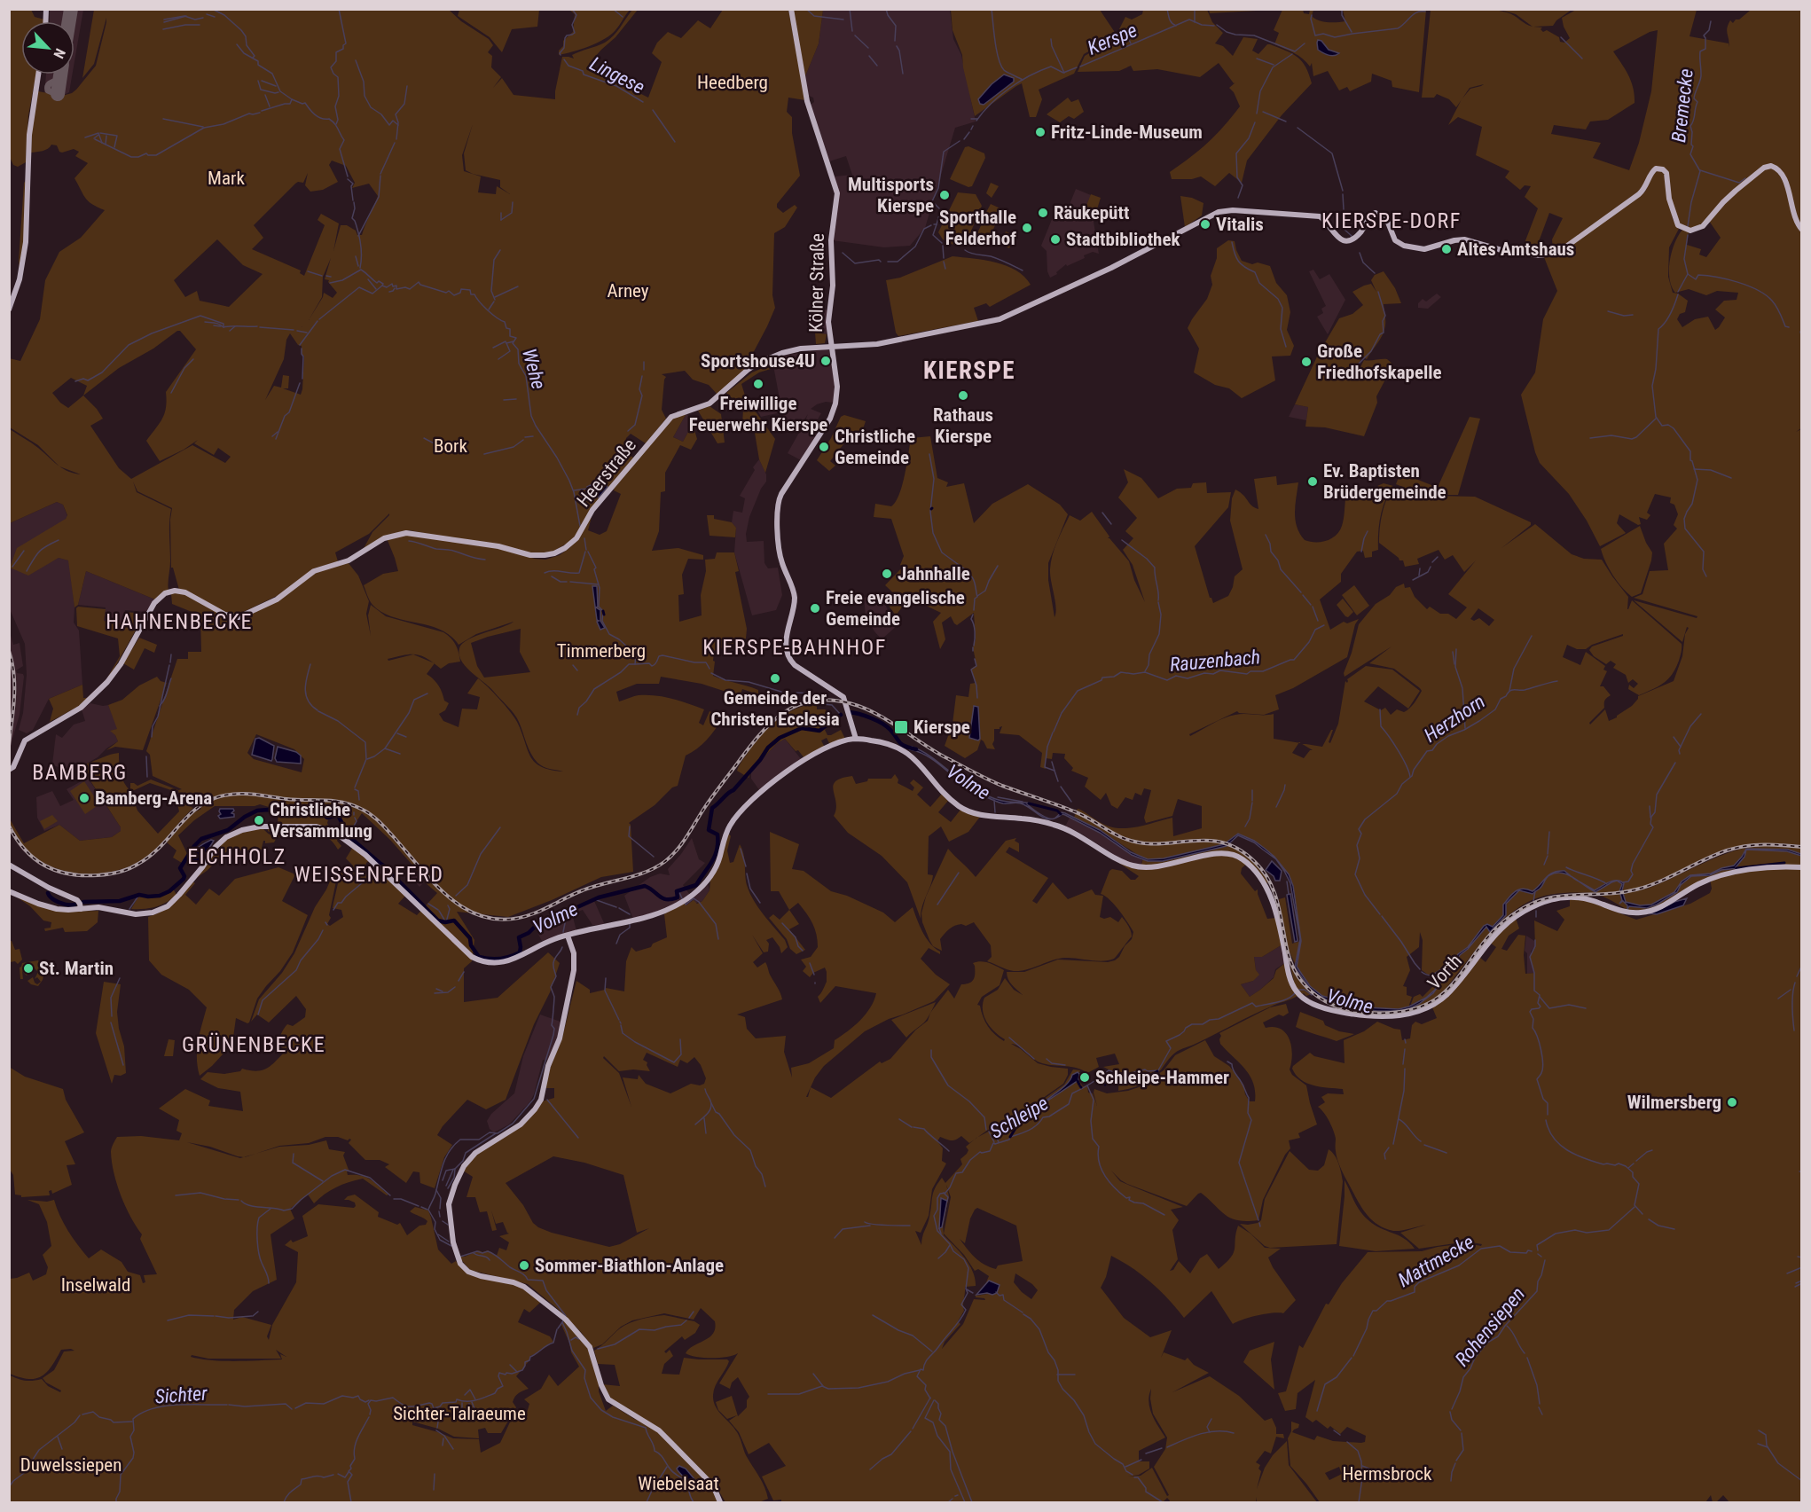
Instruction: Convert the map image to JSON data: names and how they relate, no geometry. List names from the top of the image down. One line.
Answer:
{"streets":{"main road":["Kölner Straße","Heerstraße","Vorth"]},"crossings":[["Kölner Straße","Heerstraße"],["Kölner Straße","Vorth"]],"districts":["KIERSPE-DORF","KIERSPE","HAHNENBECKE","KIERSPE-BAHNHOF","BAMBERG","EICHHOLZ","WEISSENPFERD","GRÜNENBECKE"],"water":["Kerspe","Lingese","Bremecke","Wehe","Rauzenbach","Herzhorn","Volme","Schleipe","Mattmecke","Rohensiepen","Sichter"],"parks":["Heedberg","Mark","Arney","Bork","Timmerberg","Inselwald","Sichter-Talraeume","Duwelssiepen","Hermsbrock","Wiebelsaat"],"places":{"other":["Fritz-Linde-Museum","Multisports Kierspe","Räukepütt","Vitalis","Sporthalle Felderhof","Stadtbibliothek","Altes Amtshaus","Sportshouse4U","Große Friedhofskapelle","Freiwillige Feuerwehr Kierspe","Rathaus Kierspe","Christliche Gemeinde","Ev. Baptisten Brüdergemeinde","Jahnhalle","Freie evangelische Gemeinde","Gemeinde der Christen Ecclesia","Bamberg-Arena","Christliche Versammlung","St. Martin","Schleipe-Hammer","Wilmersberg","Sommer-Biathlon-Anlage"],"transit":["Kierspe"]},"north":"bottom right"}
